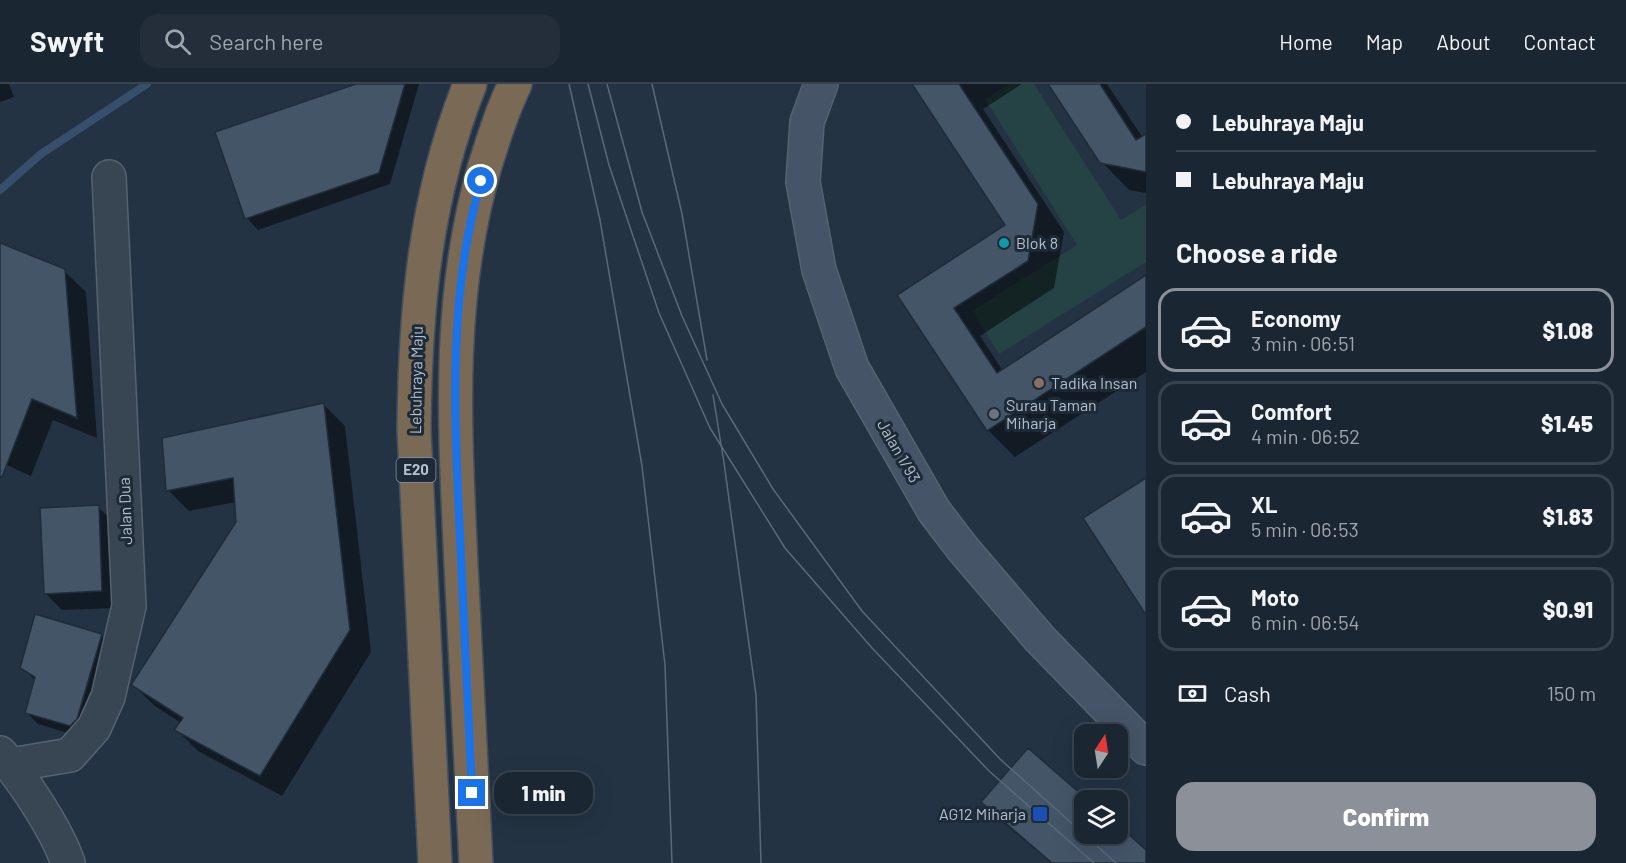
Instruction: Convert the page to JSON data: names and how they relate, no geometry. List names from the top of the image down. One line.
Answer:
{"streets":{"highway":["Lebuhraya Maju","E20"],"street":["Jalan 1/93","Jalan Dua"]},"places":{"other":["Blok 8","Tadika Insan","Surau Taman Miharja"],"transit":["AG12 Miharja"]},"north":"top","page":{"header":"Swyft","search":"Search here","nav":["Home","Map","About","Contact"],"banner":["Lebuhraya Maju","Lebuhraya Maju"],"heading":"Choose a ride","list":[{"name":"Economy","note":"3 min · 06:51","value":"$1.08"},{"name":"Comfort","note":"4 min · 06:52","value":"$1.45"},{"name":"XL","note":"5 min · 06:53","value":"$1.83"},{"name":"Moto","note":"6 min · 06:54","value":"$0.91"}],"pay":["Cash","150 m"],"buttons":"Confirm","bubble":"1 min"}}
